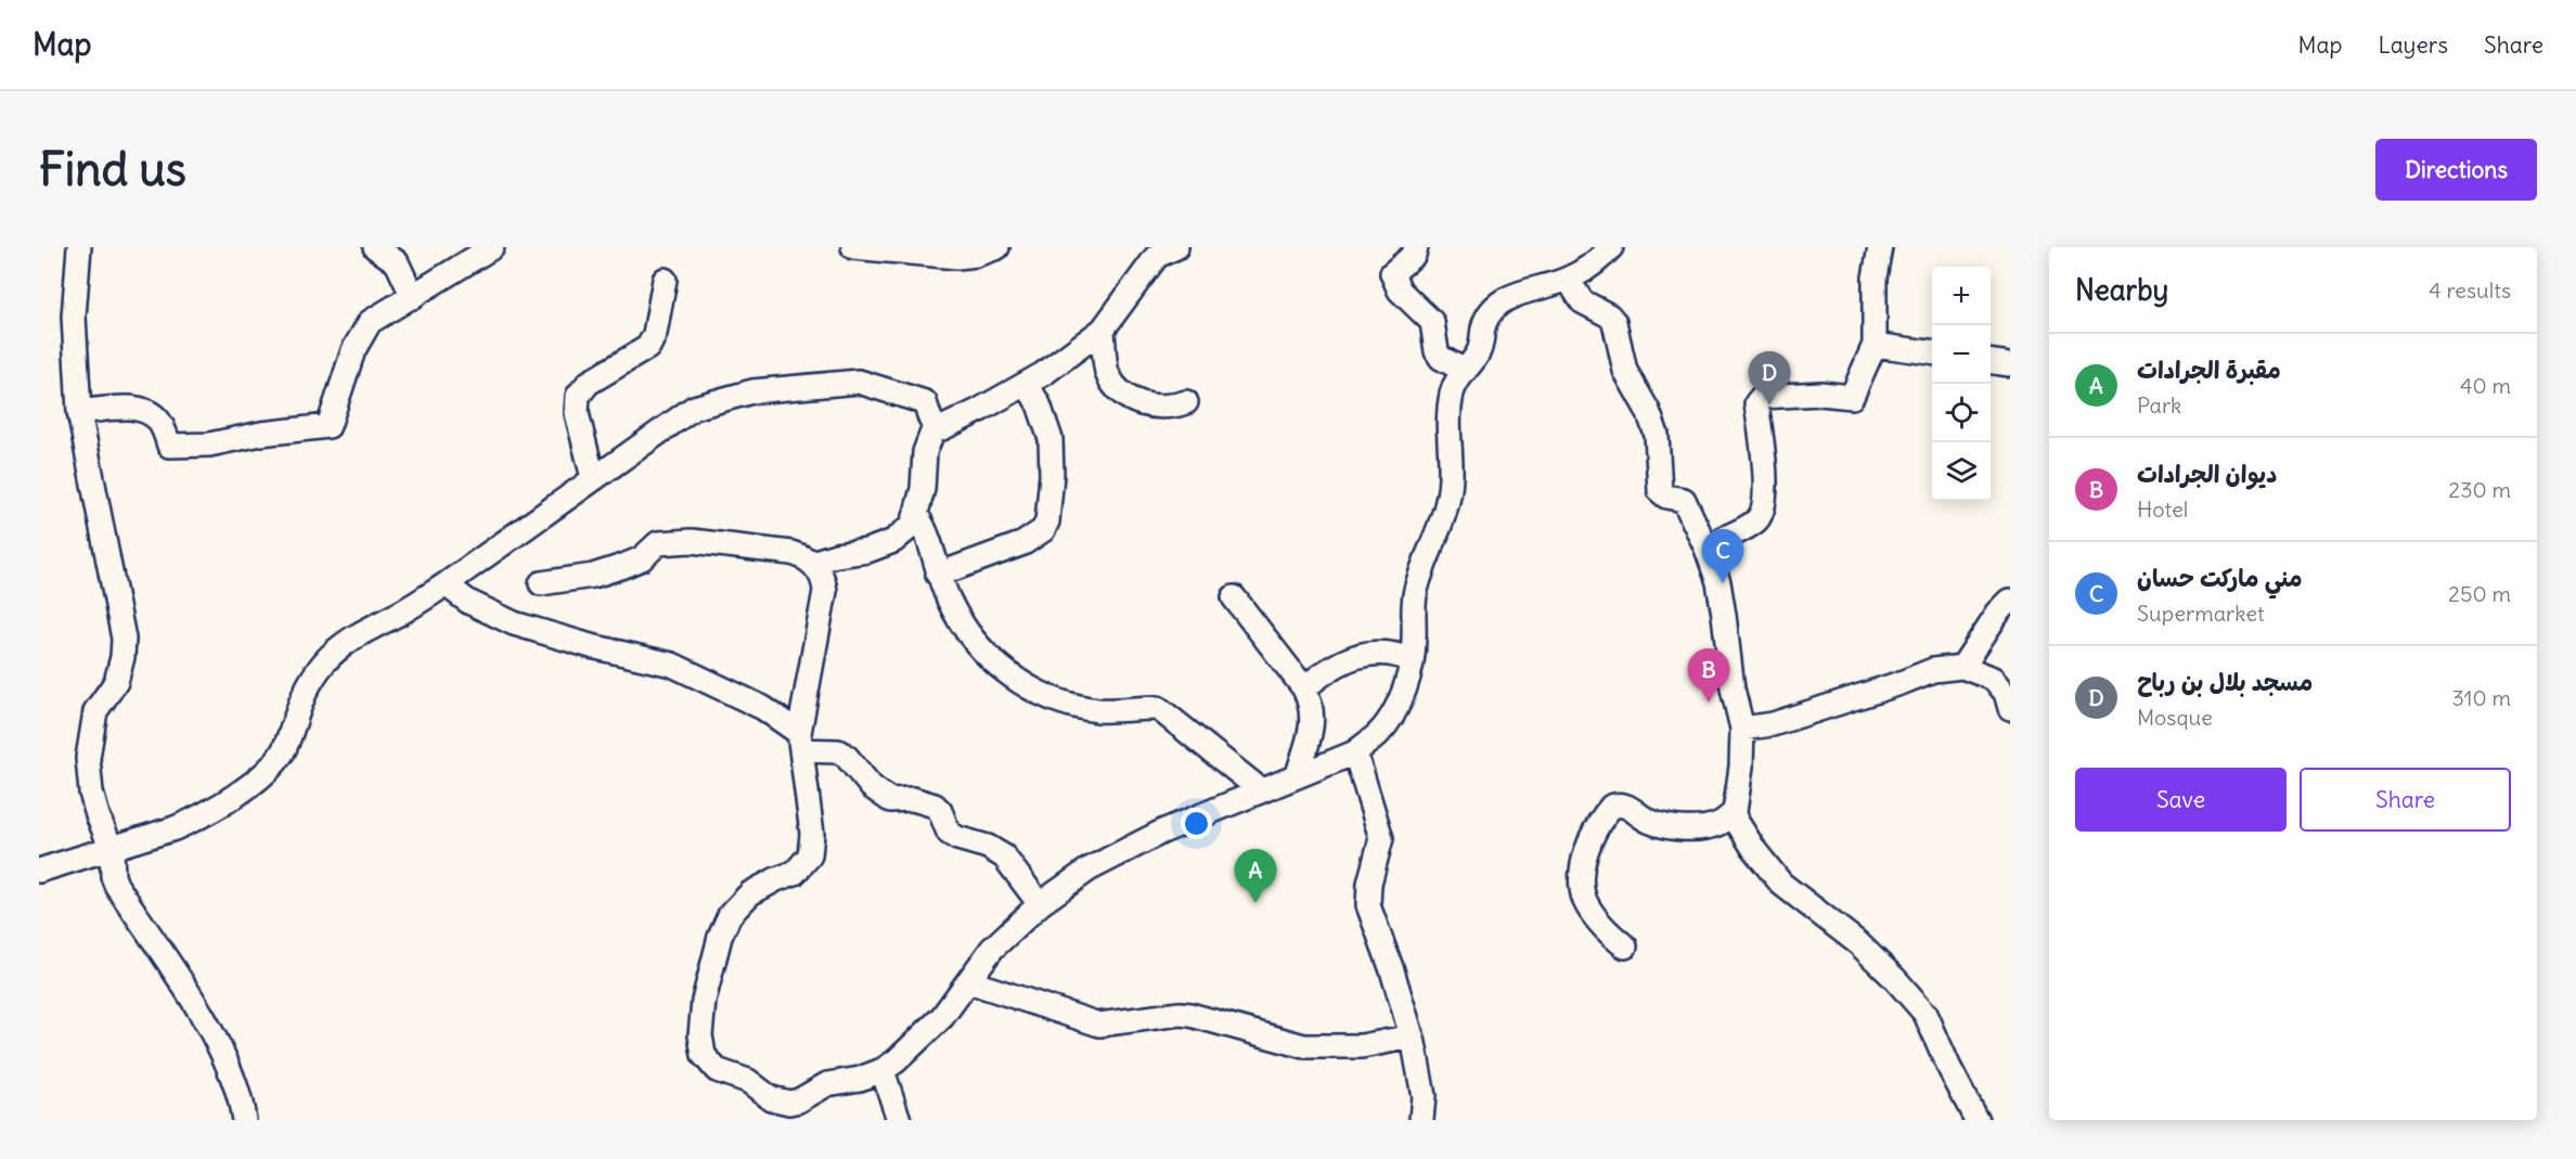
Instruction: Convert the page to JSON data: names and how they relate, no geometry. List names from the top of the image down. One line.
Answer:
{"page":{"header":"Map","nav":["Map","Layers","Share"],"buttons":["Directions",["Save","Share"]],"title":"Find us","heading":["Nearby","4 results"],"map_buttons":["+","−"],"list":[{"mark":"A","name":"مقبرة الجرادات","note":"Park","value":"40 m"},{"mark":"B","name":"ديوان الجرادات","note":"Hotel","value":"230 m"},{"mark":"C","name":"مني ماركت حسان","note":"Supermarket","value":"250 m"},{"mark":"D","name":"مسجد بلال بن رباح","note":"Mosque","value":"310 m"}],"pins":["D","C","B","A"]}}
